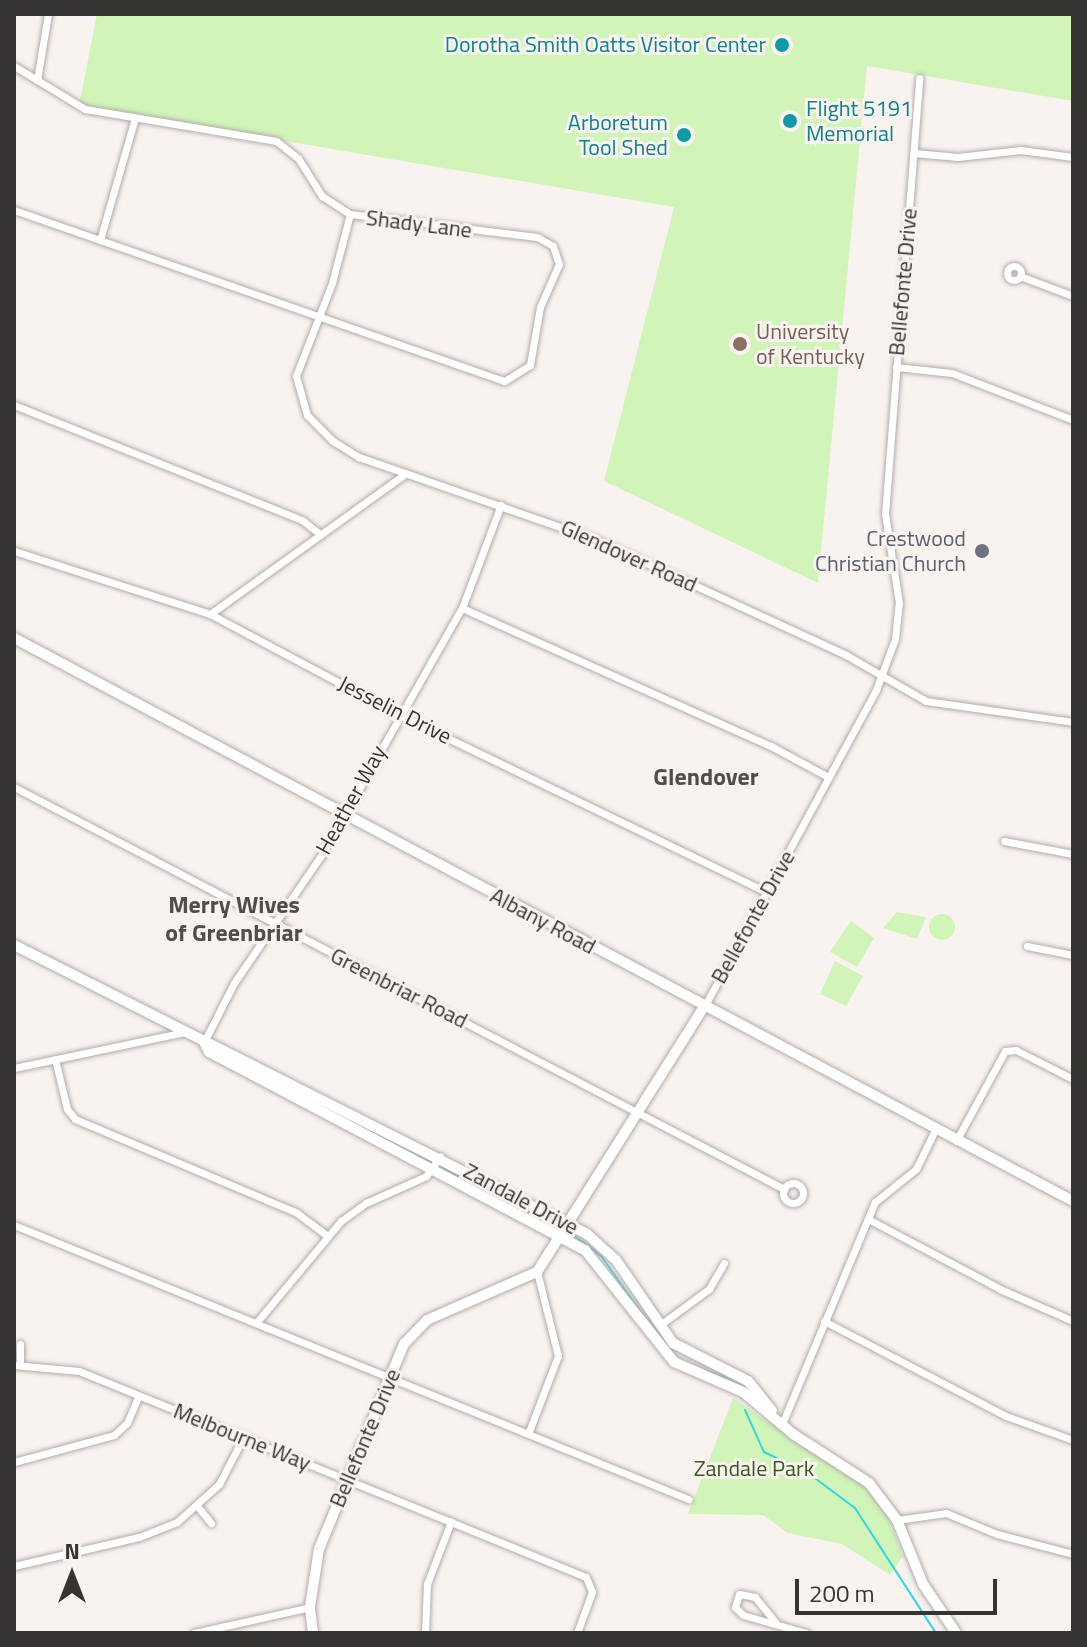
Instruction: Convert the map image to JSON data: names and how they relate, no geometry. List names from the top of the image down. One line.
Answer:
{"streets":{"street":["Shady Lane","Bellefonte Drive","Glendover Road","Jesselin Drive","Heather Way","Albany Road","Greenbriar Road","Zandale Drive","Melbourne Way"]},"crossings":[["Shady Lane","Glendover Road"],["Bellefonte Drive","Glendover Road"],["Bellefonte Drive","Jesselin Drive"],["Bellefonte Drive","Albany Road"],["Bellefonte Drive","Greenbriar Road"],["Bellefonte Drive","Zandale Drive"],["Bellefonte Drive","Melbourne Way"],["Glendover Road","Heather Way"],["Jesselin Drive","Heather Way"],["Heather Way","Albany Road"],["Heather Way","Greenbriar Road"],["Heather Way","Zandale Drive"]],"districts":["Glendover","Merry Wives of Greenbriar"],"parks":["Zandale Park"],"places":["Dorotha Smith Oatts Visitor Center","Flight 5191 Memorial","Arboretum Tool Shed","University of Kentucky","Crestwood Christian Church"],"scale_bar":"200 m","north":"top"}
